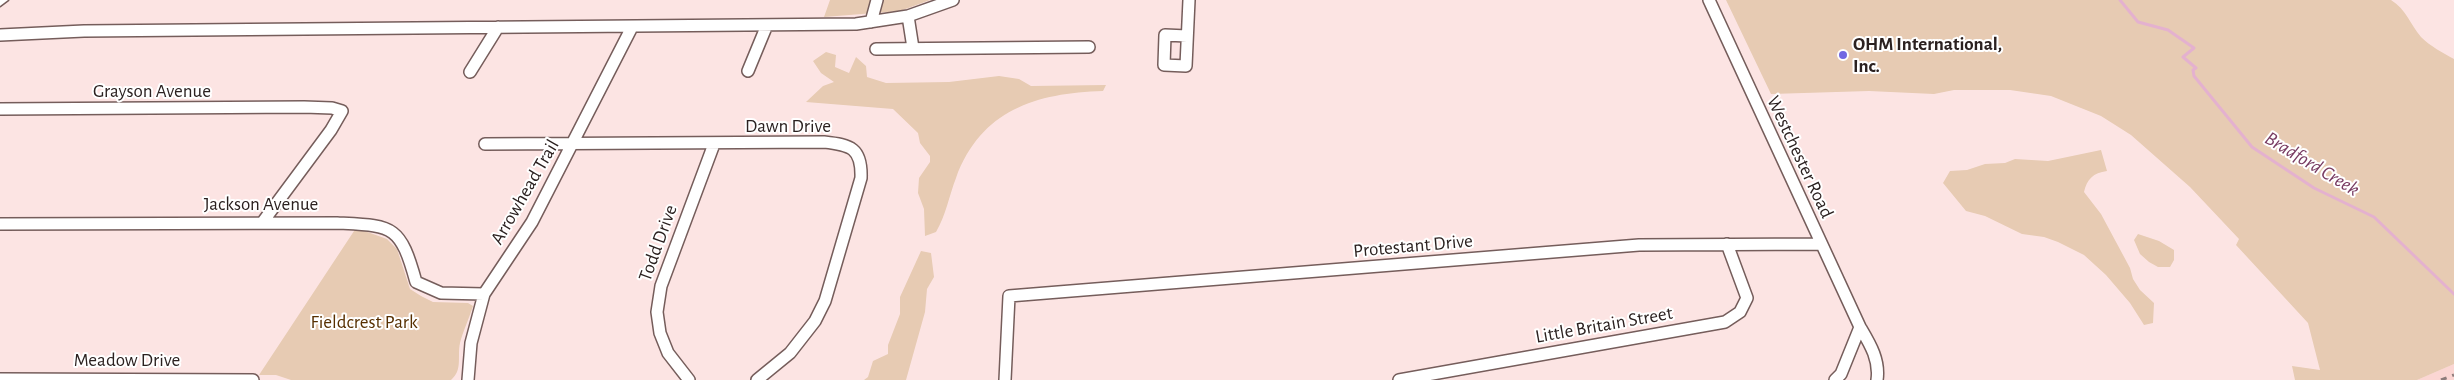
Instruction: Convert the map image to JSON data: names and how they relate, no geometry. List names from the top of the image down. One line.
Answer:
{"streets":{"street":["Grayson Avenue","Dawn Drive","Westchester Road","Arrowhead Trail","Jackson Avenue","Todd Drive","Protestant Drive","Little Britain Street","Meadow Drive"]},"crossings":[["Dawn Drive","Arrowhead Trail"],["Dawn Drive","Todd Drive"],["Westchester Road","Protestant Drive"],["Arrowhead Trail","Jackson Avenue"],["Protestant Drive","Little Britain Street"]],"water":["Bradford Creek"],"parks":["Fieldcrest Park"],"places":["OHM International, Inc."]}
